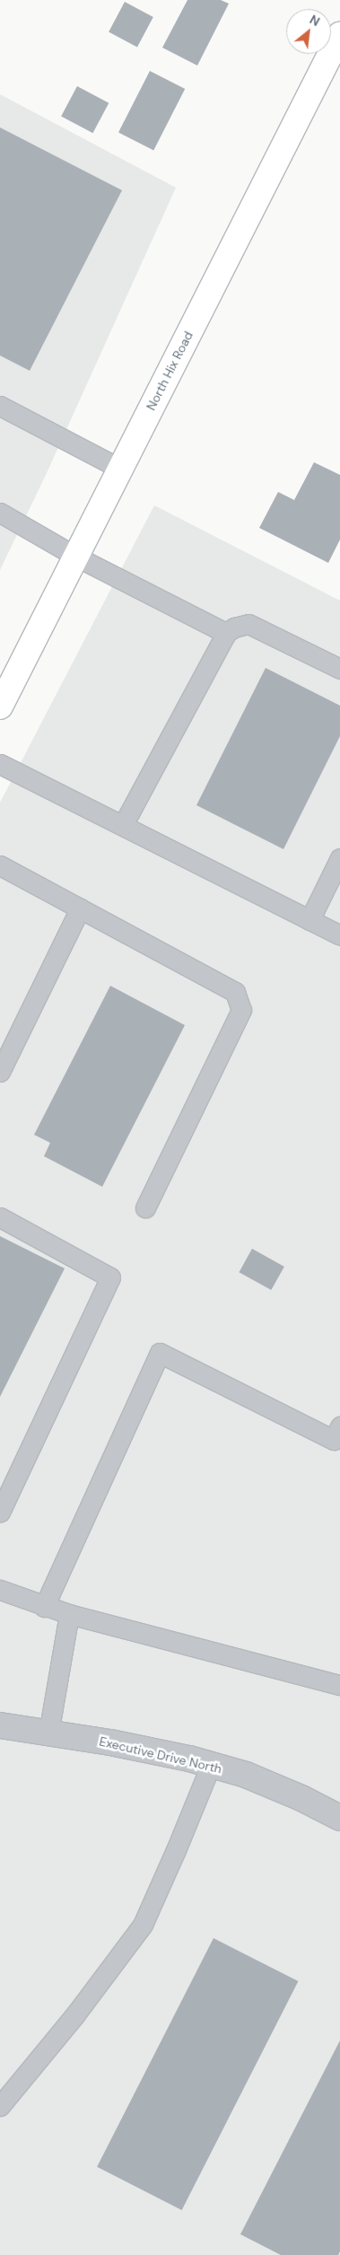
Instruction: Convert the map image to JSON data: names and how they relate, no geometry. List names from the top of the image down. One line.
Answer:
{"streets":{"street":["North Hix Road","Executive Drive North"]},"north":"top right"}
